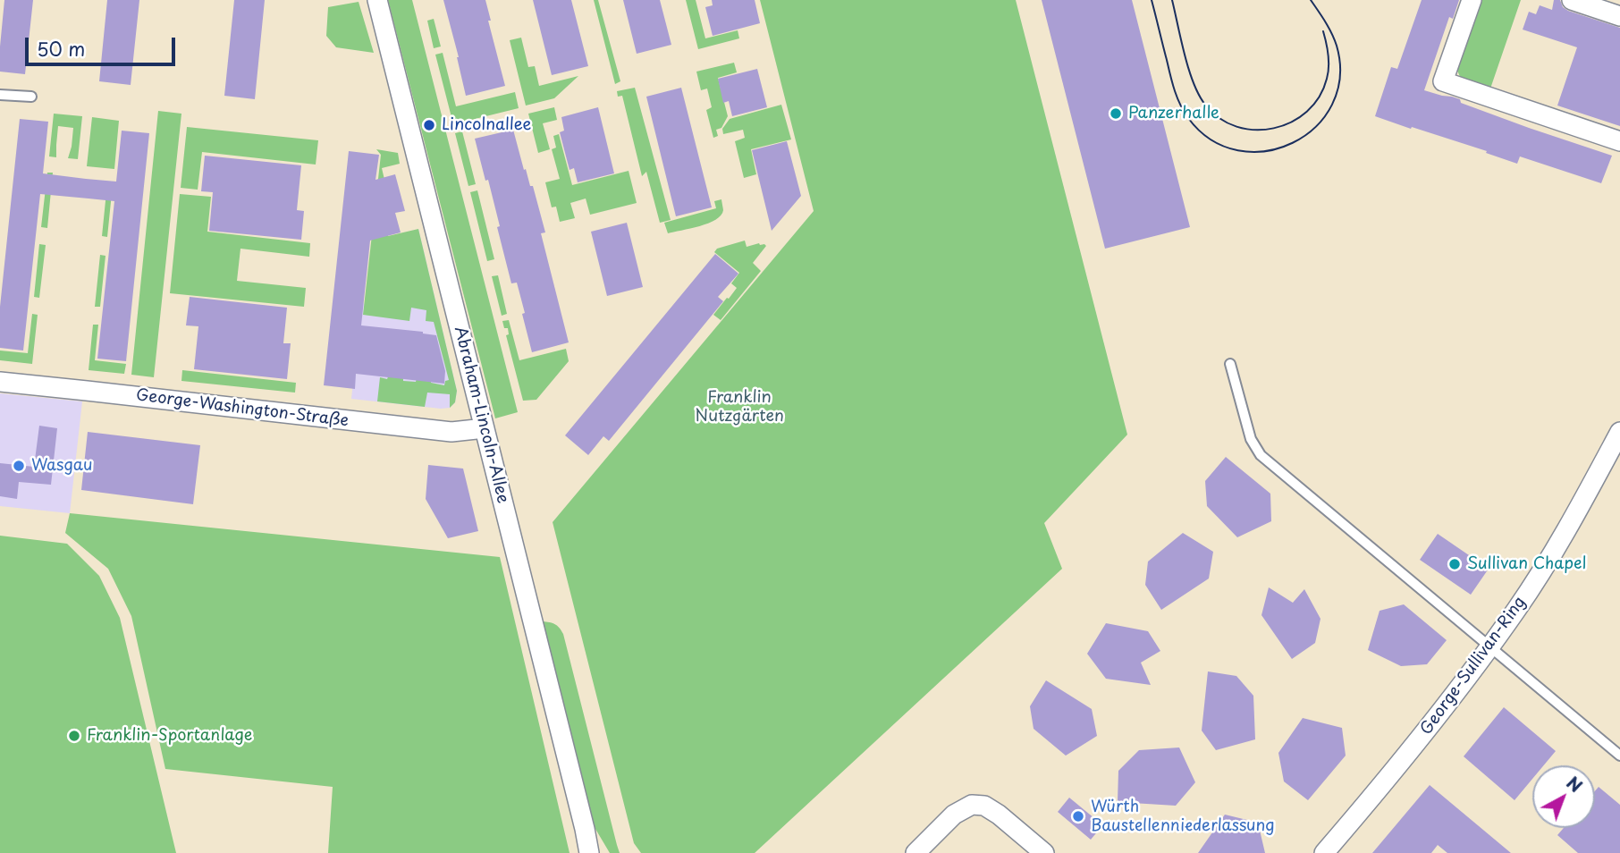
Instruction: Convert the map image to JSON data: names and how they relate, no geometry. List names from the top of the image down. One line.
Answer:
{"streets":{"street":["George-Washington-Straße","Abraham-Lincoln-Allee","George-Sullivan-Ring"]},"crossings":[["George-Washington-Straße","Abraham-Lincoln-Allee"]],"parks":["Franklin Nutzgärten"],"places":["Panzerhalle","Lincolnallee","Wasgau","Sullivan Chapel","Franklin-Sportanlage","Würth Baustellenniederlassung"],"scale_bar":"50 m","north":"top right"}
